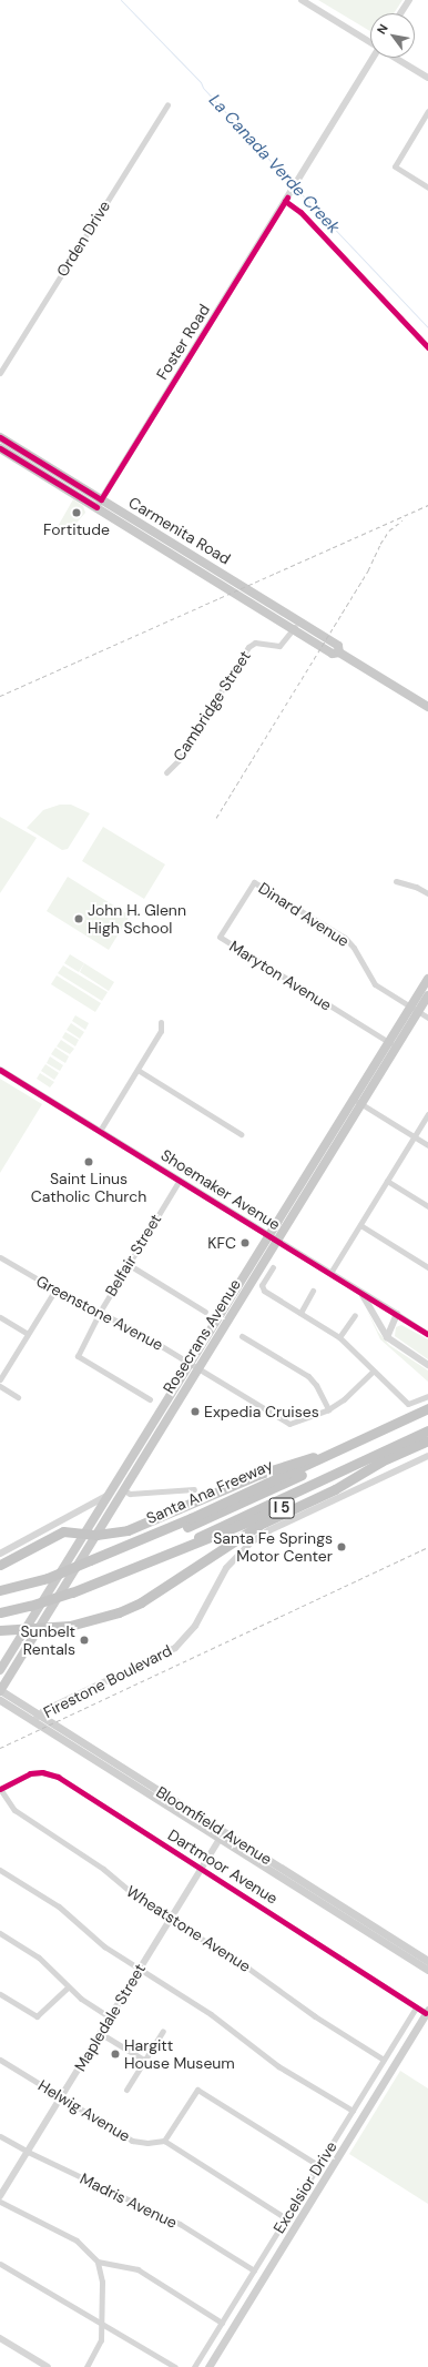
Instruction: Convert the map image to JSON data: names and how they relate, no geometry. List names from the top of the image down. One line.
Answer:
{"streets":{"highway":["Santa Ana Freeway","I 5"],"main road":["Carmenita Road","Rosecrans Avenue","Bloomfield Avenue","Excelsior Drive"],"street":["Orden Drive","Foster Road","Cambridge Street","Dinard Avenue","Maryton Avenue","Shoemaker Avenue","Belfair Street","Greenstone Avenue","Firestone Boulevard","Dartmoor Avenue","Wheatstone Avenue","Mapledale Street","Helwig Avenue","Madris Avenue"]},"crossings":[["Foster Road","Carmenita Road"],["Carmenita Road","Cambridge Street"],["Dinard Avenue","Maryton Avenue"],["Dinard Avenue","Rosecrans Avenue"],["Maryton Avenue","Rosecrans Avenue"],["Shoemaker Avenue","Belfair Street"],["Shoemaker Avenue","Rosecrans Avenue"],["Belfair Street","Greenstone Avenue"],["Greenstone Avenue","Rosecrans Avenue"],["Rosecrans Avenue","Bloomfield Avenue"],["Firestone Boulevard","Bloomfield Avenue"],["Bloomfield Avenue","Mapledale Street"],["Dartmoor Avenue","Wheatstone Avenue"],["Dartmoor Avenue","Mapledale Street"],["Dartmoor Avenue","Excelsior Drive"],["Wheatstone Avenue","Mapledale Street"],["Wheatstone Avenue","Excelsior Drive"],["Mapledale Street","Helwig Avenue"],["Mapledale Street","Madris Avenue"],["Excelsior Drive","Madris Avenue"]],"water":["La Canada Verde Creek"],"places":["Fortitude","John H. Glenn High School","Saint Linus Catholic Church","KFC","Expedia Cruises","Santa Fe Springs Motor Center","Sunbelt Rentals","Hargitt House Museum"],"north":"top left"}
